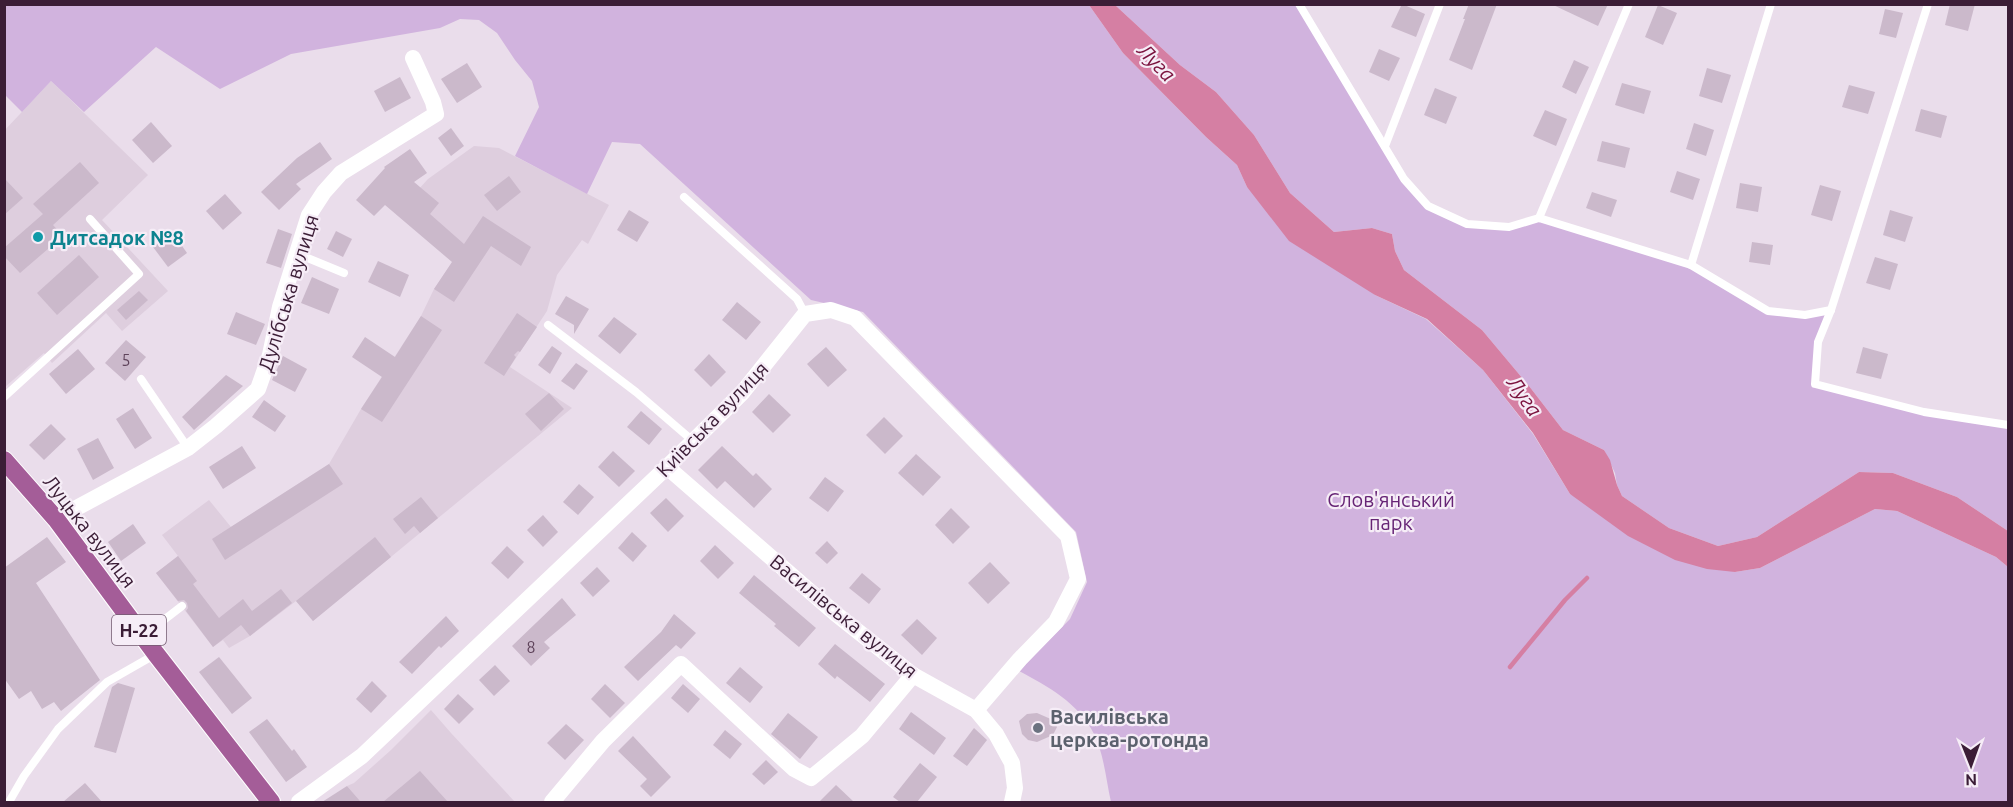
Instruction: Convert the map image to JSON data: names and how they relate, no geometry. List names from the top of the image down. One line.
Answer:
{"streets":{"main road":["Луцька вулиця","Н-22"],"street":["Дулібська вулиця","Київська вулиця","Василівська вулиця"]},"crossings":[["Дулібська вулиця","Луцька вулиця"],["Київська вулиця","Василівська вулиця"]],"water":["Луга"],"parks":["Слов'янський парк"],"places":["Дитсадок №8","Василівська церква-ротонда"],"house_numbers":["5","8"],"north":"bottom"}
